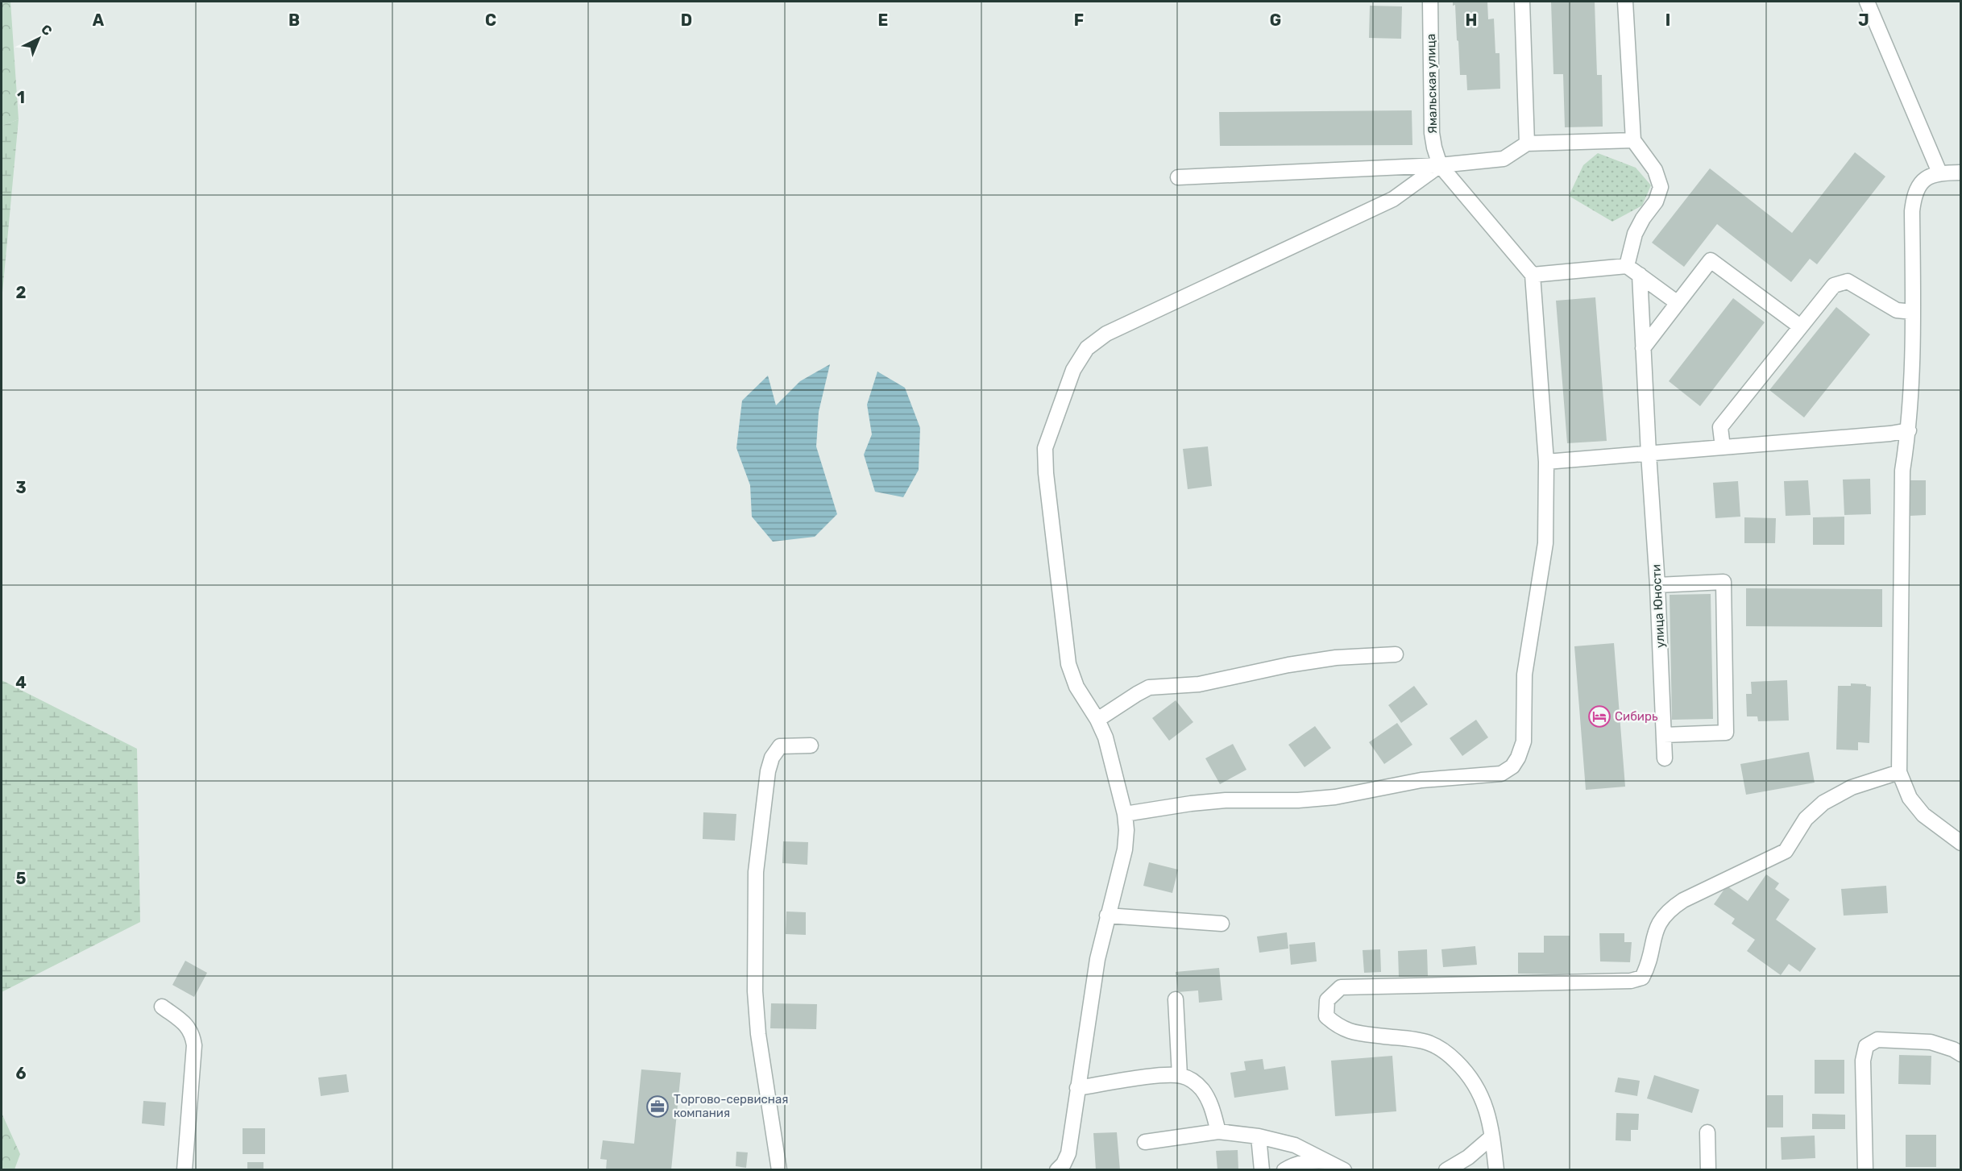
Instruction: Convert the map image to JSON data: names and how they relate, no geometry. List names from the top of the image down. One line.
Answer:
{"streets":{"street":["Ямальская улица","улица Юности"]},"places":{"hotel":["Сибирь"],"office":["Торгово-сервисная компания"]},"north":"top right","grid":{"columns":["A","B","C","D","E","F","G","H","I","J"],"rows":["1","2","3","4","5","6"]}}
